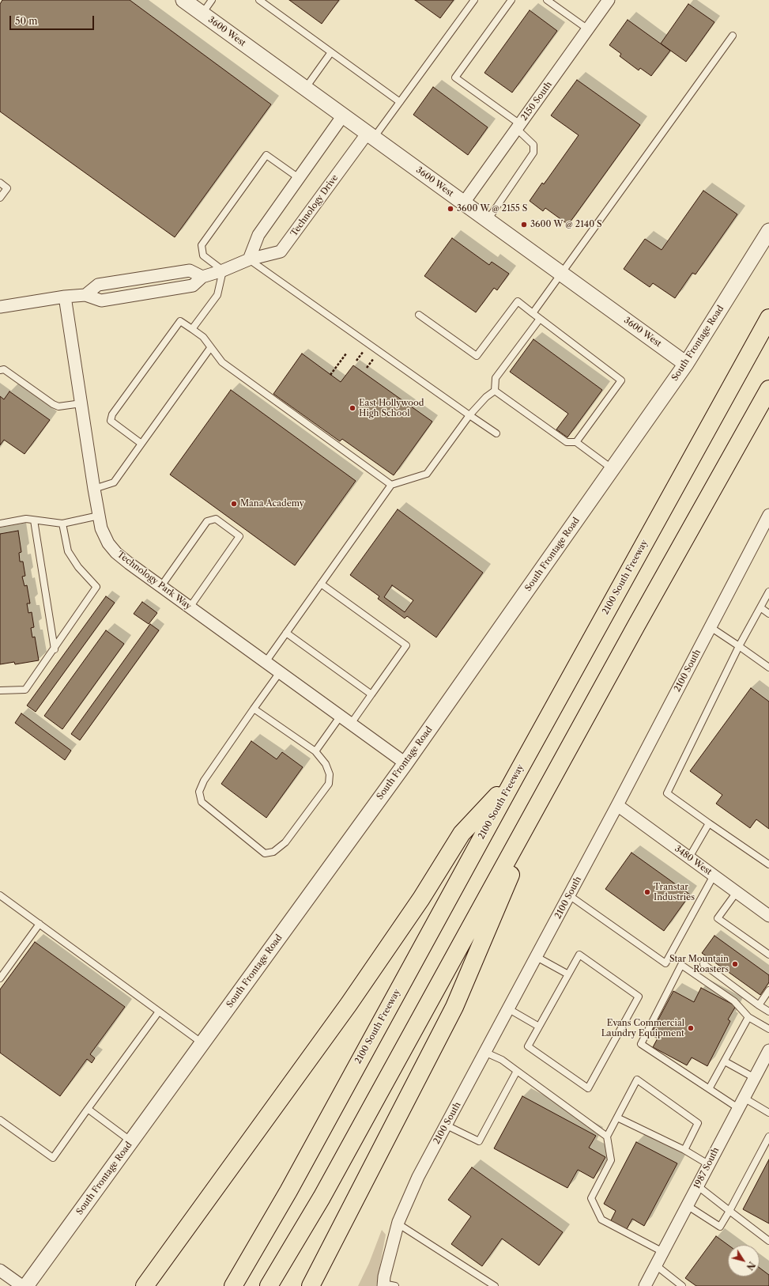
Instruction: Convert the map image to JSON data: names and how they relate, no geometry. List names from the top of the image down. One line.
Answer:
{"streets":{"highway":["2100 South Freeway"],"street":["3600 West","2150 South","Technology Drive","South Frontage Road","Technology Park Way","2100 South","3480 West","1987 South"]},"crossings":[["3600 West","2150 South"],["3600 West","Technology Drive"],["3600 West","South Frontage Road"],["Technology Drive","Technology Park Way"],["South Frontage Road","Technology Park Way"],["2100 South","3480 West"]],"places":["3600 W @ 2155 S","3600 W @ 2140 S","East Hollywood High School","Mana Academy","Transtar Industries","Star Mountain Roasters","Evans Commercial Laundry Equipment"],"scale_bar":"50 m","north":"bottom right"}
